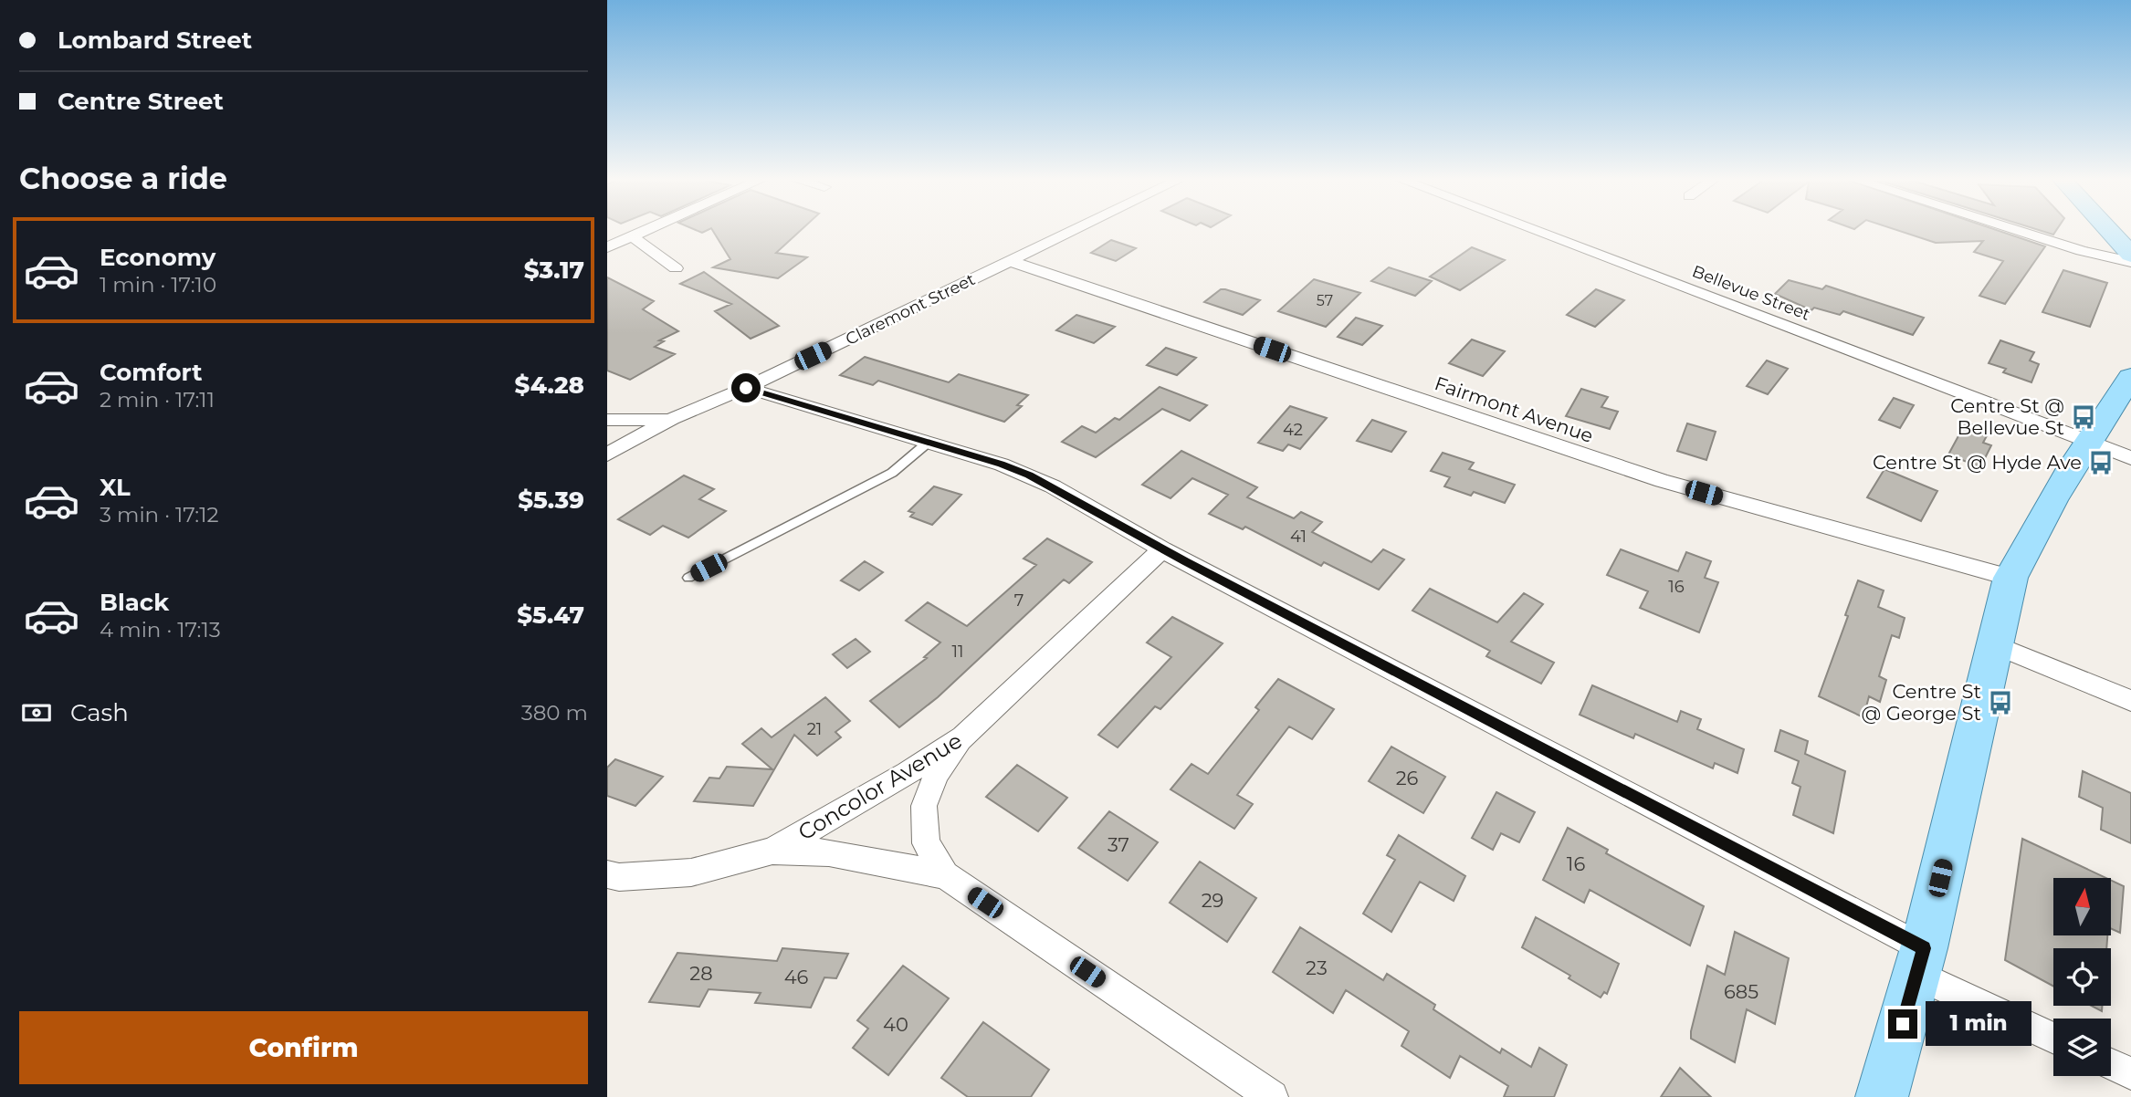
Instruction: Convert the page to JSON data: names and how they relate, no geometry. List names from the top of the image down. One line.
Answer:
{"streets":{"street":["Bellevue Street","Claremont Street","Fairmont Avenue","Concolor Avenue"]},"crossings":[["Claremont Street","Fairmont Avenue"]],"places":{"bus stop":["Centre St @ Bellevue St","Centre St @ Hyde Ave","Centre St @ George St"]},"house_numbers":["57","42","41","16","7","11","21","26","37","16","29","23","28","46","685","40"],"north":"top","page":{"banner":["Lombard Street","Centre Street"],"heading":"Choose a ride","list":[{"name":"Economy","note":"1 min · 17:10","value":"$3.17"},{"name":"Comfort","note":"2 min · 17:11","value":"$4.28"},{"name":"XL","note":"3 min · 17:12","value":"$5.39"},{"name":"Black","note":"4 min · 17:13","value":"$5.47"}],"pay":["Cash","380 m"],"buttons":"Confirm","bubble":"1 min"}}
